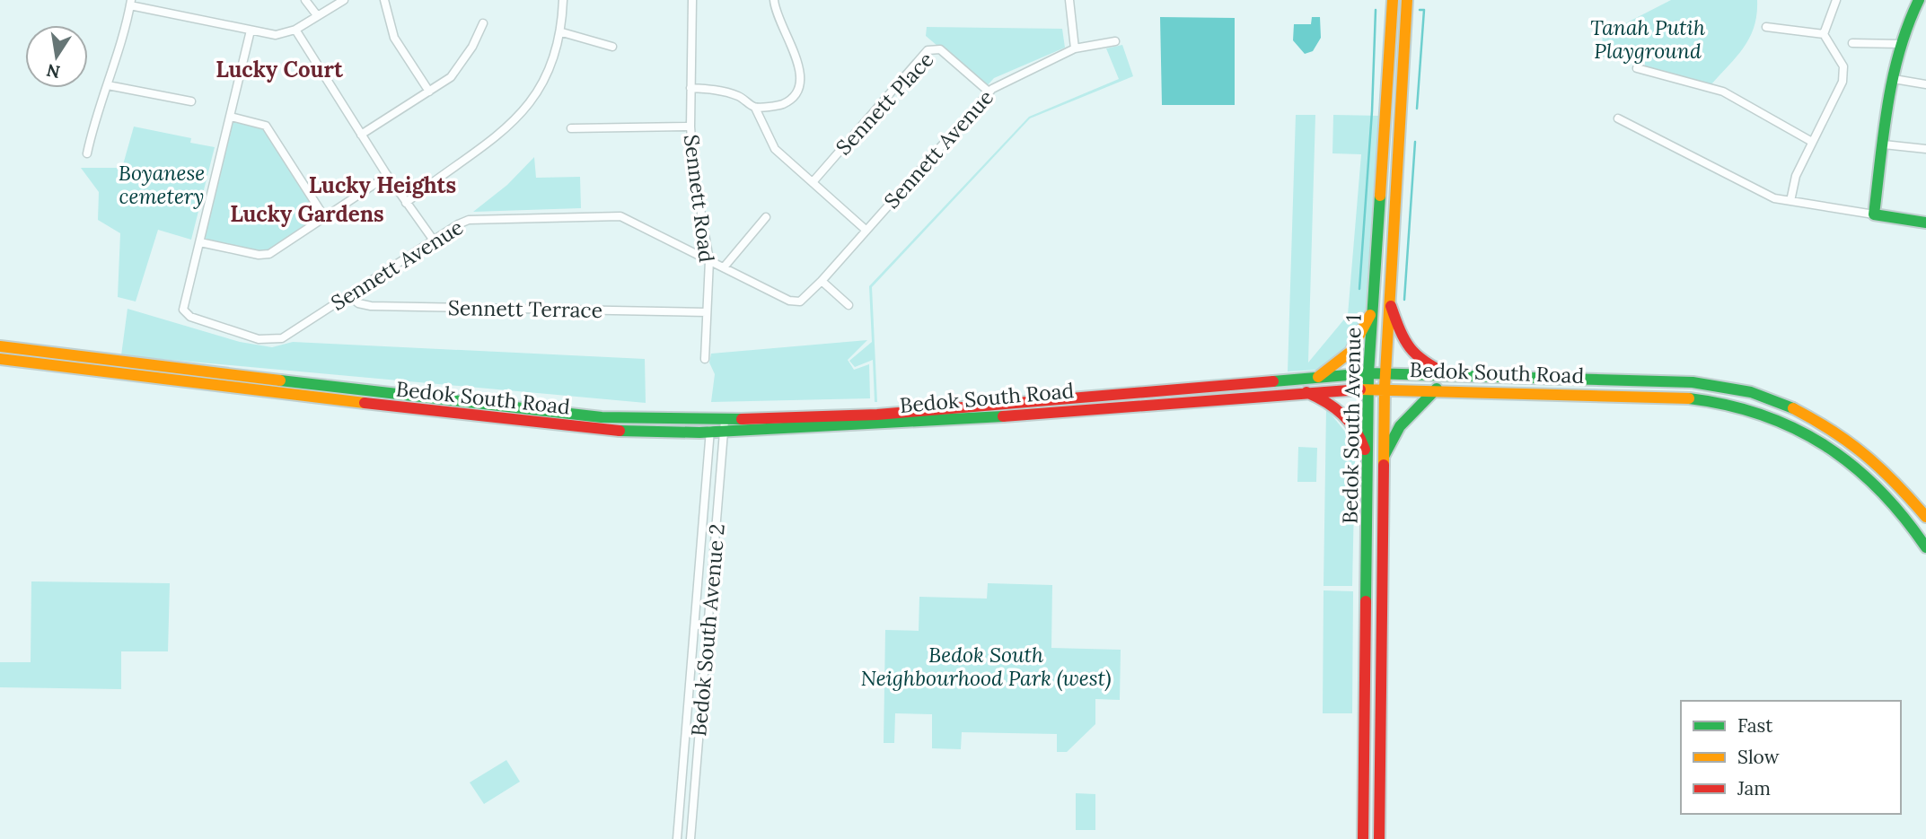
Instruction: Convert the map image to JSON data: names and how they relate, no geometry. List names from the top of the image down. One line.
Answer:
{"streets":{"main road":["Bedok South Road","Bedok South Avenue 1"],"street":["Sennett Place","Sennett Avenue","Sennett Road","Sennett Terrace","Bedok South Avenue 2"]},"crossings":[["Sennett Place","Sennett Avenue"],["Sennett Avenue","Sennett Road"],["Sennett Avenue","Sennett Terrace"],["Sennett Road","Sennett Terrace"],["Bedok South Road","Bedok South Avenue 1"],["Bedok South Road","Bedok South Avenue 2"]],"districts":["Lucky Court","Lucky Heights","Lucky Gardens"],"parks":["Tanah Putih Playground","Boyanese cemetery","Bedok South Neighbourhood Park (west)"],"legend":["Fast","Slow","Jam"],"north":"bottom"}
